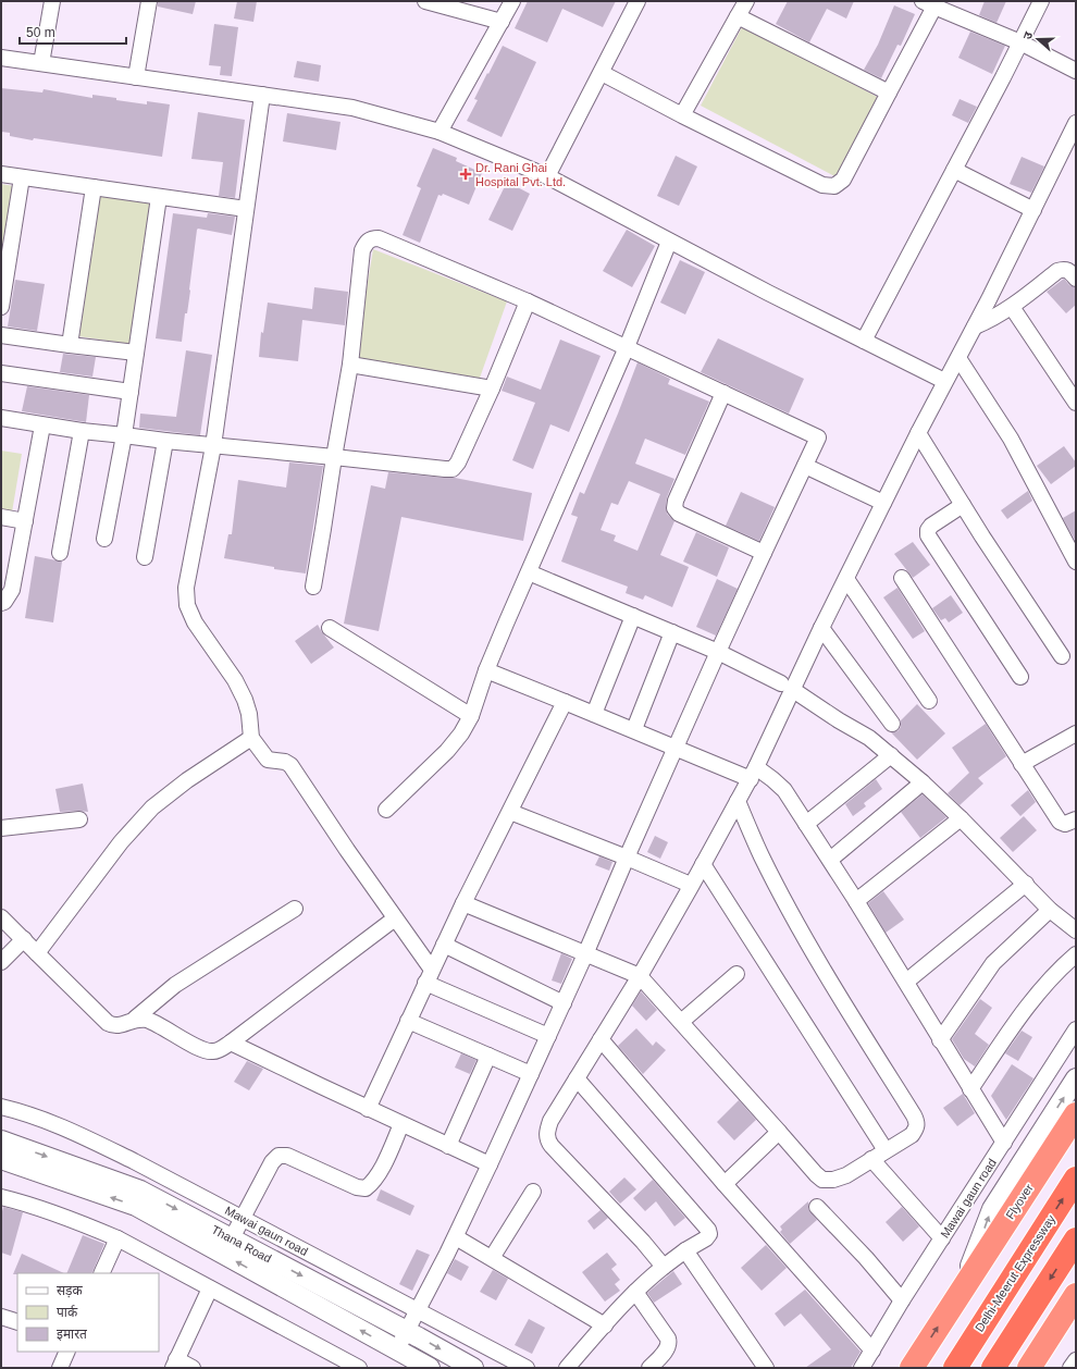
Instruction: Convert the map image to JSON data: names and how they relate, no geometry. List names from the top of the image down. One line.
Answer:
{"streets":{"highway":["Flyover","Delhi-Meerut Expressway"],"street":["Mawai gaun road","Thana Road"]},"places":{"health":["Dr. Rani Ghai Hospital Pvt. Ltd."]},"legend":["सड़क","पार्क","इमारत"],"scale_bar":"50 m","north":"left"}
